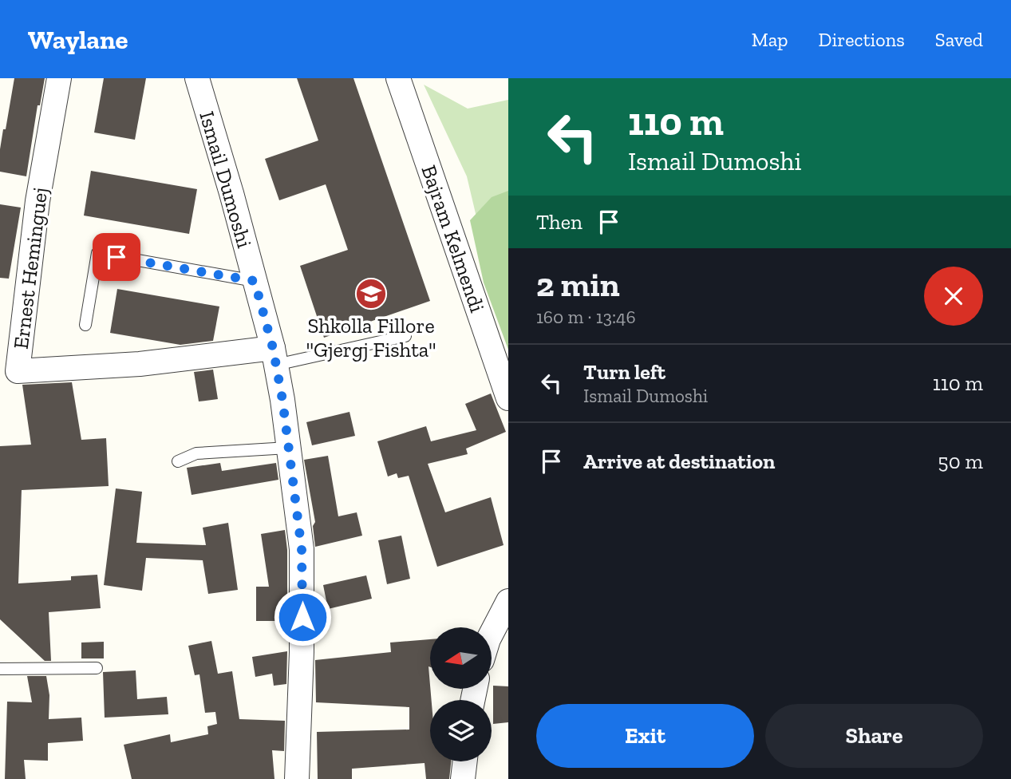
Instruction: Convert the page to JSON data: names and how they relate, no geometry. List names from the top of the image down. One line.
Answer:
{"streets":{"street":["Ismail Dumoshi","Bajram Kelmendi","Ernest Heminguej"]},"crossings":[["Ismail Dumoshi","Ernest Heminguej"]],"places":{"school or university":["Shkolla Fillore \"Gjergj Fishta\""]},"north":"left","page":{"header":"Waylane","nav":["Map","Directions","Saved"],"turn":["110 m","Ismail Dumoshi"],"then":"Then","heading":["2 min","160 m · 13:46"],"list":[{"name":"Turn left","note":"Ismail Dumoshi","value":"110 m"},{"name":"Arrive at destination","value":"50 m"}],"buttons":["Exit","Share"]}}
